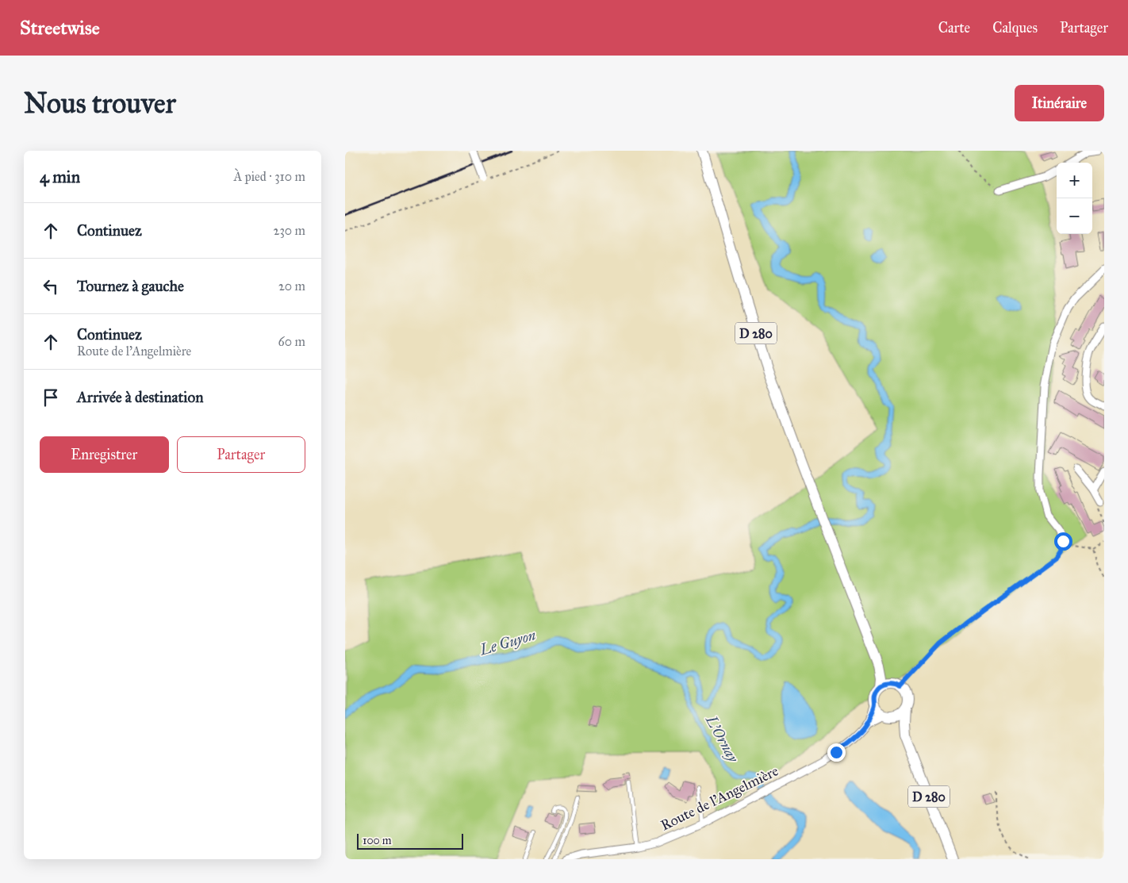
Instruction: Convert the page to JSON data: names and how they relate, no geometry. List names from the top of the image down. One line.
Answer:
{"streets":{"main road":["D 280"],"street":["Route de l'Angelmière"]},"crossings":[["D 280","Route de l'Angelmière"]],"water":["Le Guyon","L'Ornay"],"scale_bar":"100 m","page":{"header":"Streetwise","nav":["Carte","Calques","Partager"],"buttons":["Itinéraire",["Enregistrer","Partager"]],"title":"Nous trouver","heading":["4 min","À pied · 310 m"],"map_buttons":["+","−"],"list":[["Continuez","230 m"],["Tournez à gauche","20 m"],["Continuez","Route de l'Angelmière","60 m"],"Arrivée à destination"],"scale":"100 m"}}
